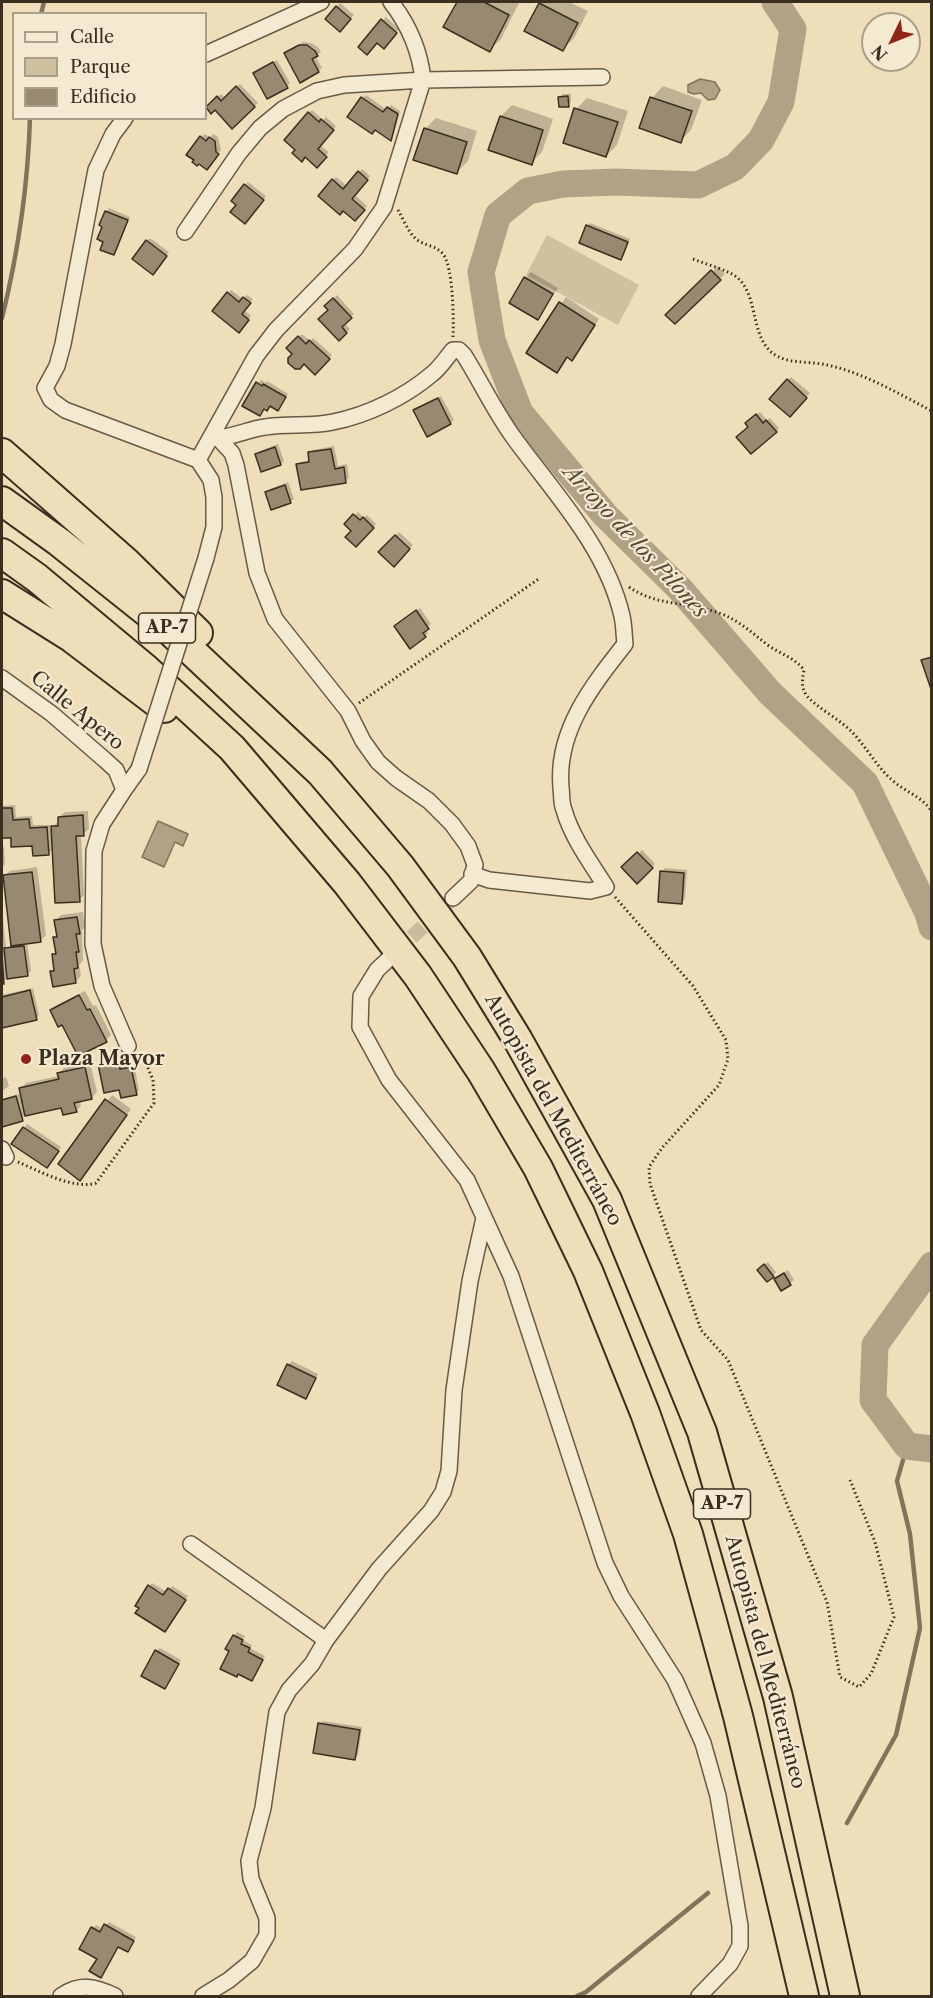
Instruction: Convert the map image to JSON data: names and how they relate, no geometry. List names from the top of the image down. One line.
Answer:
{"streets":{"highway":["AP-7","Autopista del Mediterráneo"],"street":["Calle Apero"]},"water":["Arroyo de los Pilones"],"places":["Plaza Mayor"],"legend":["Calle","Parque","Edificio"],"north":"bottom left"}
